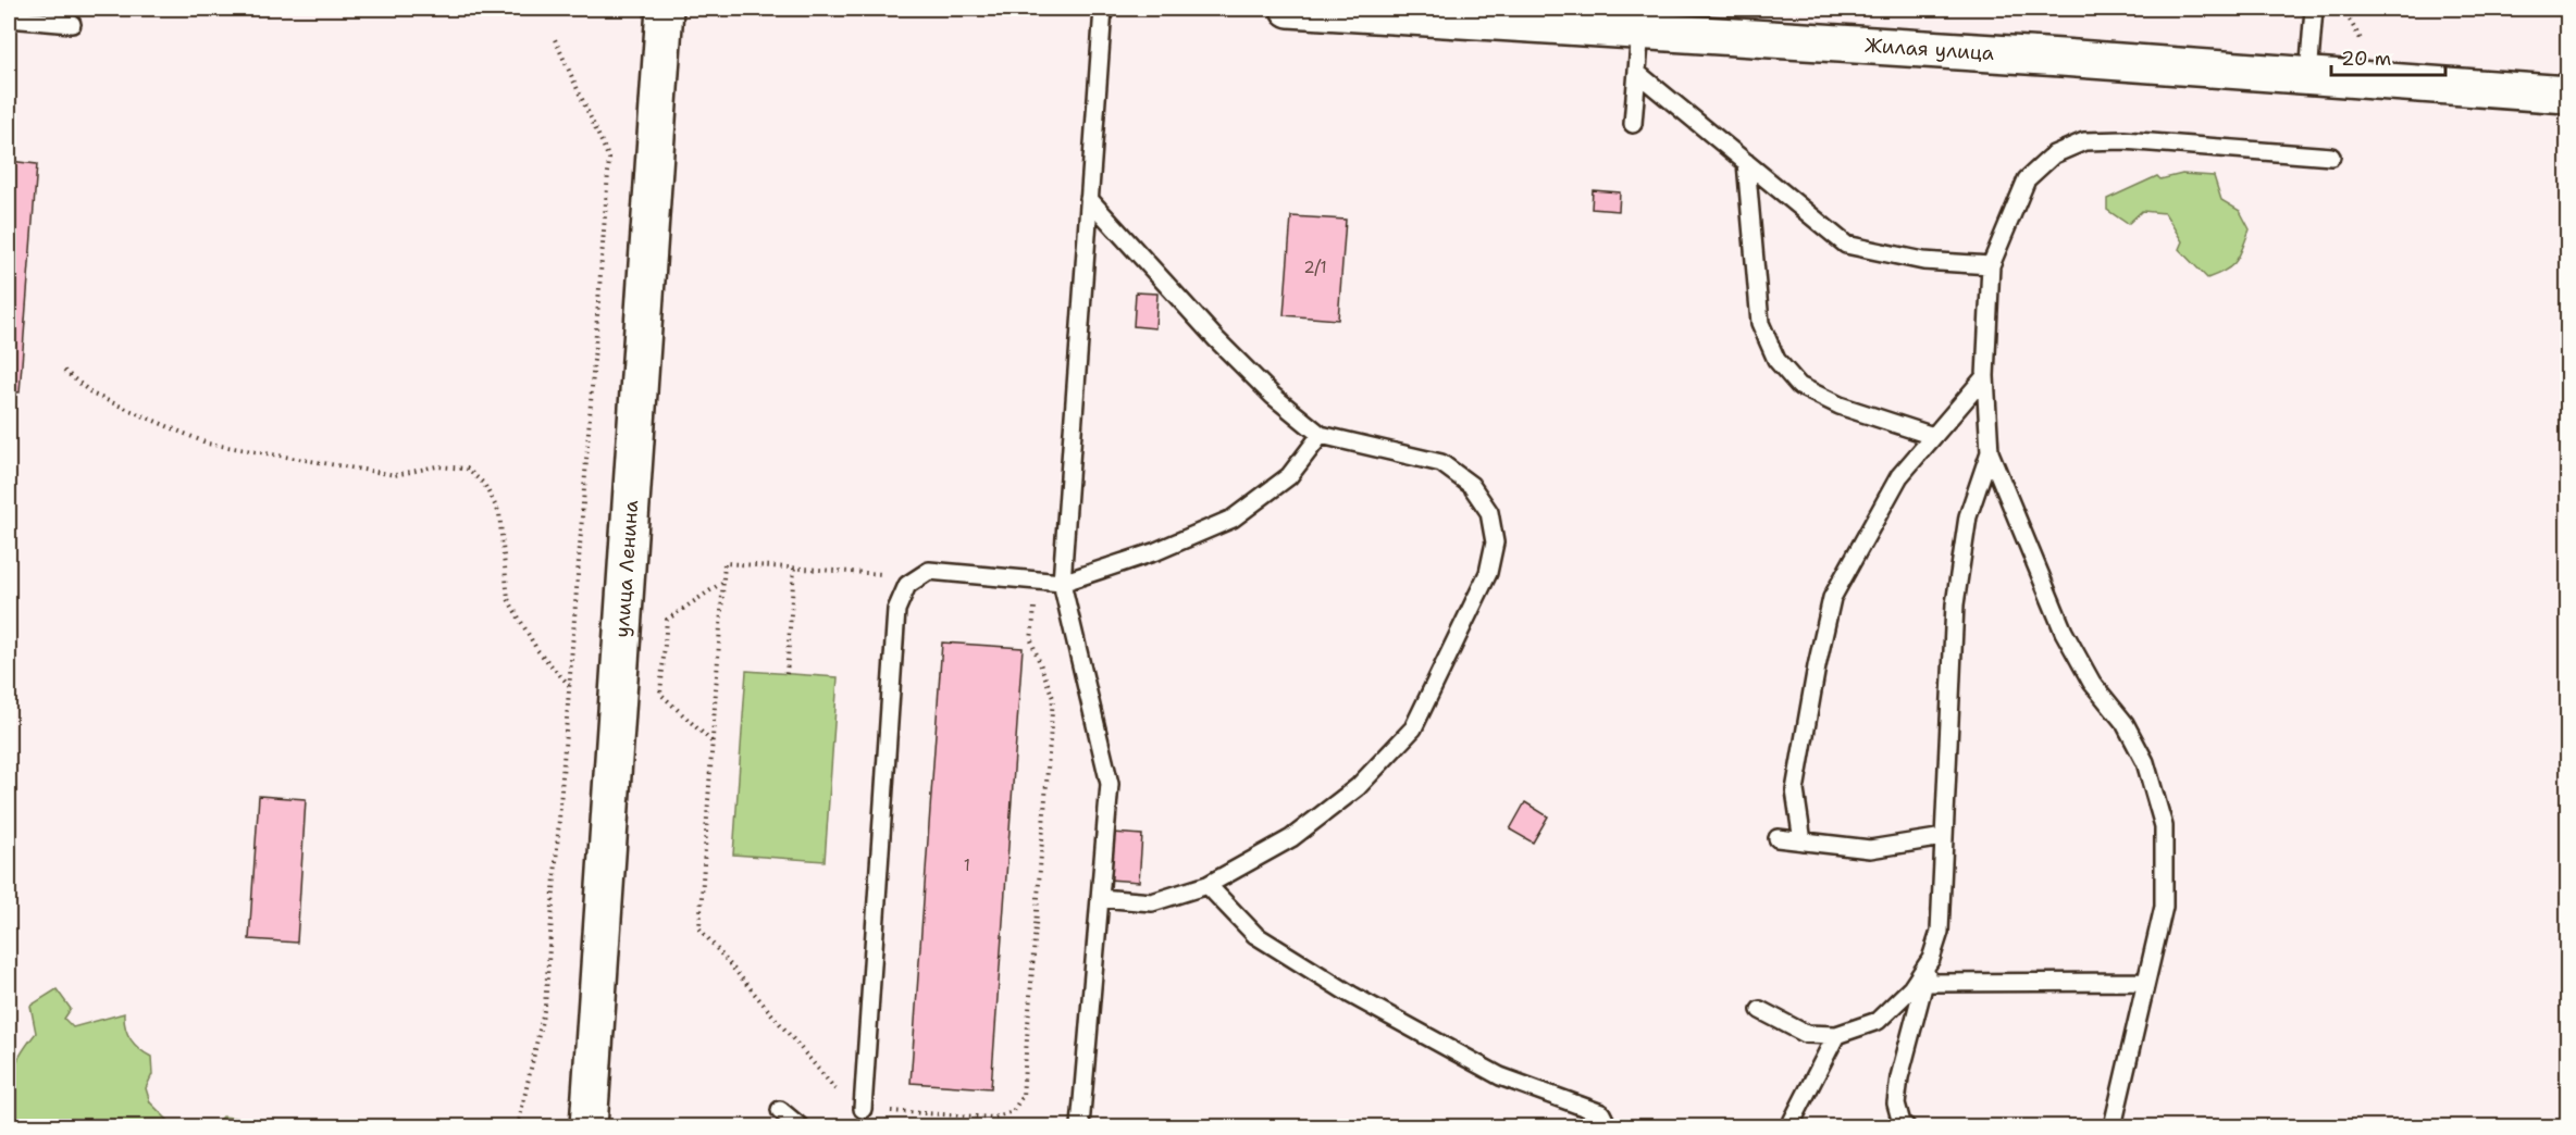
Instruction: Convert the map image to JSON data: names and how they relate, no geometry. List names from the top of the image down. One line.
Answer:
{"streets":{"main road":["Жилая улица","улица Ленина"]},"house_numbers":["2/1","1"],"scale_bar":"20 m"}
